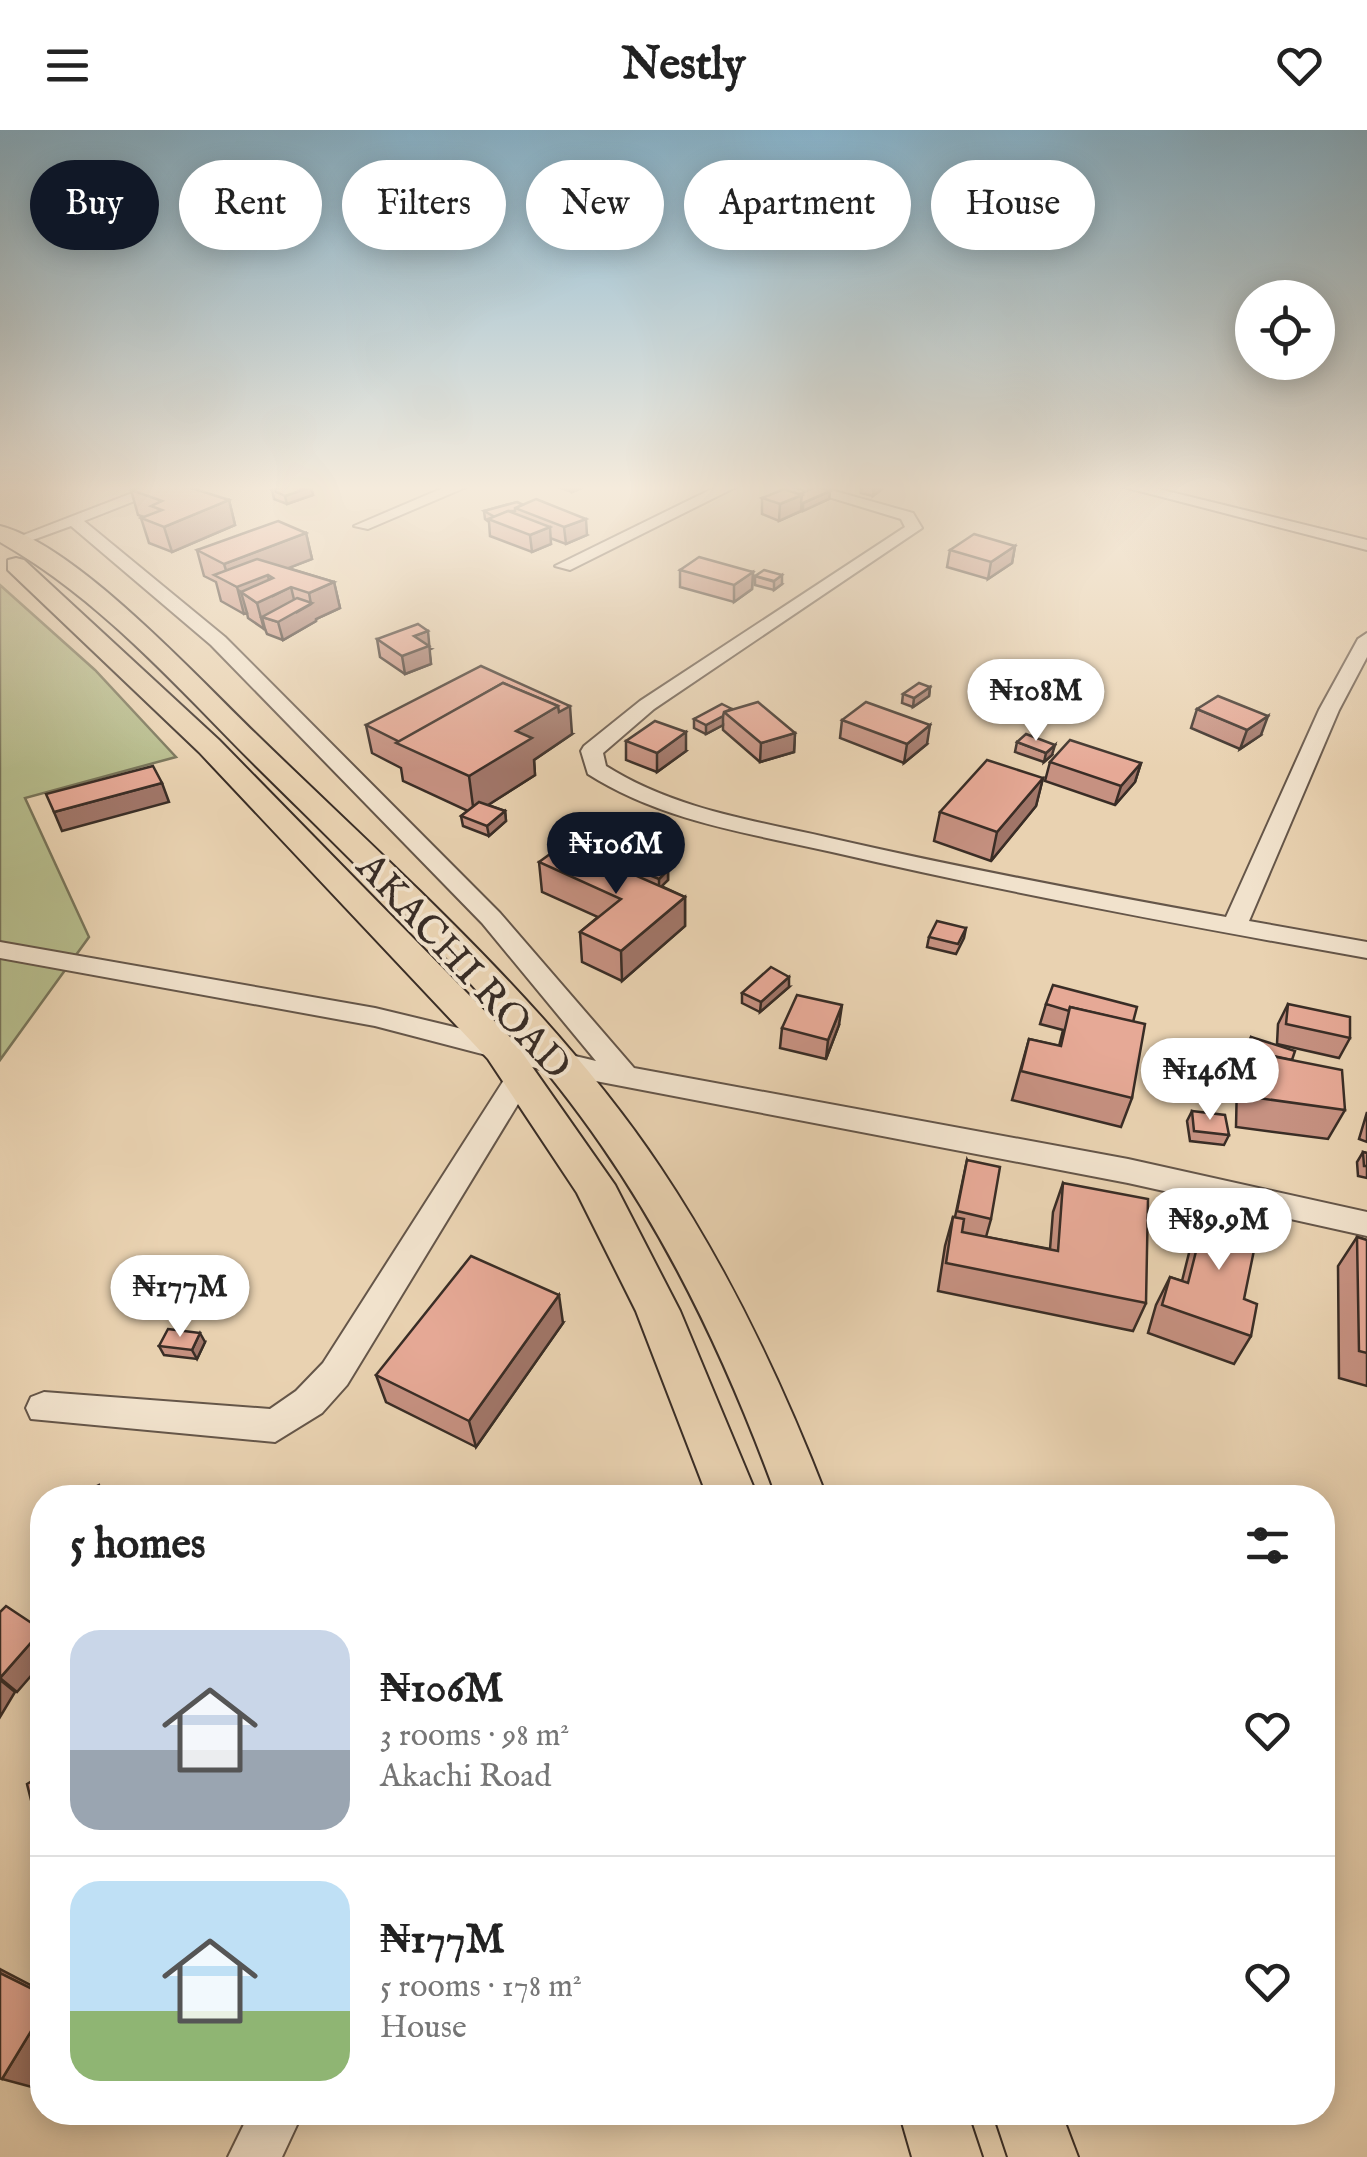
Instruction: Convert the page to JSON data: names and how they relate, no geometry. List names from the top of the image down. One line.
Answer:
{"streets":{"main road":["AKACHI ROAD"]},"page":{"header":"Nestly","chip":["Buy","Rent","Filters","New","Apartment","House"],"price":["₦108M","₦106M","₦146M","₦89.9M","₦177M"],"heading":"5 homes","list":[{"name":"₦106M","note":"3 rooms · 98 m² · Akachi Road"},{"name":"₦177M","note":"5 rooms · 178 m² · House"}]}}
